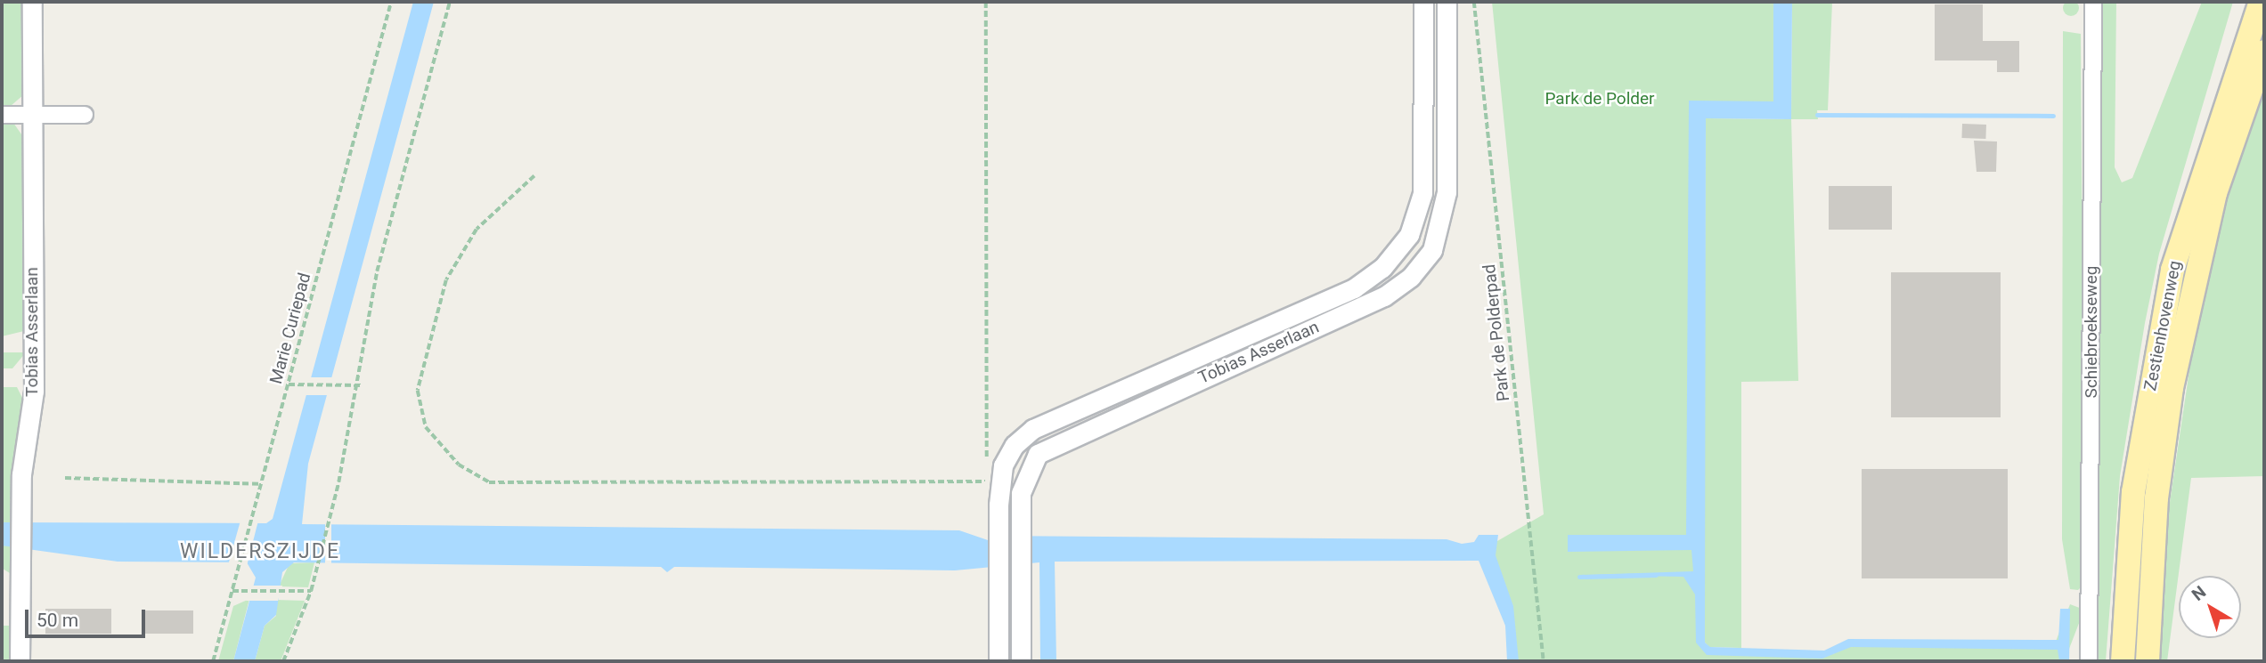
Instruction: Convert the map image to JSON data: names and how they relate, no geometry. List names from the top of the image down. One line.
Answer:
{"streets":{"main road":["Zestienhovenweg"],"street":["Tobias Asserlaan","Schiebroekseweg"],"path":["Marie Curiepad","Park de Polderpad"]},"districts":["WILDERSZIJDE"],"parks":["Park de Polder"],"scale_bar":"50 m","north":"top left"}
